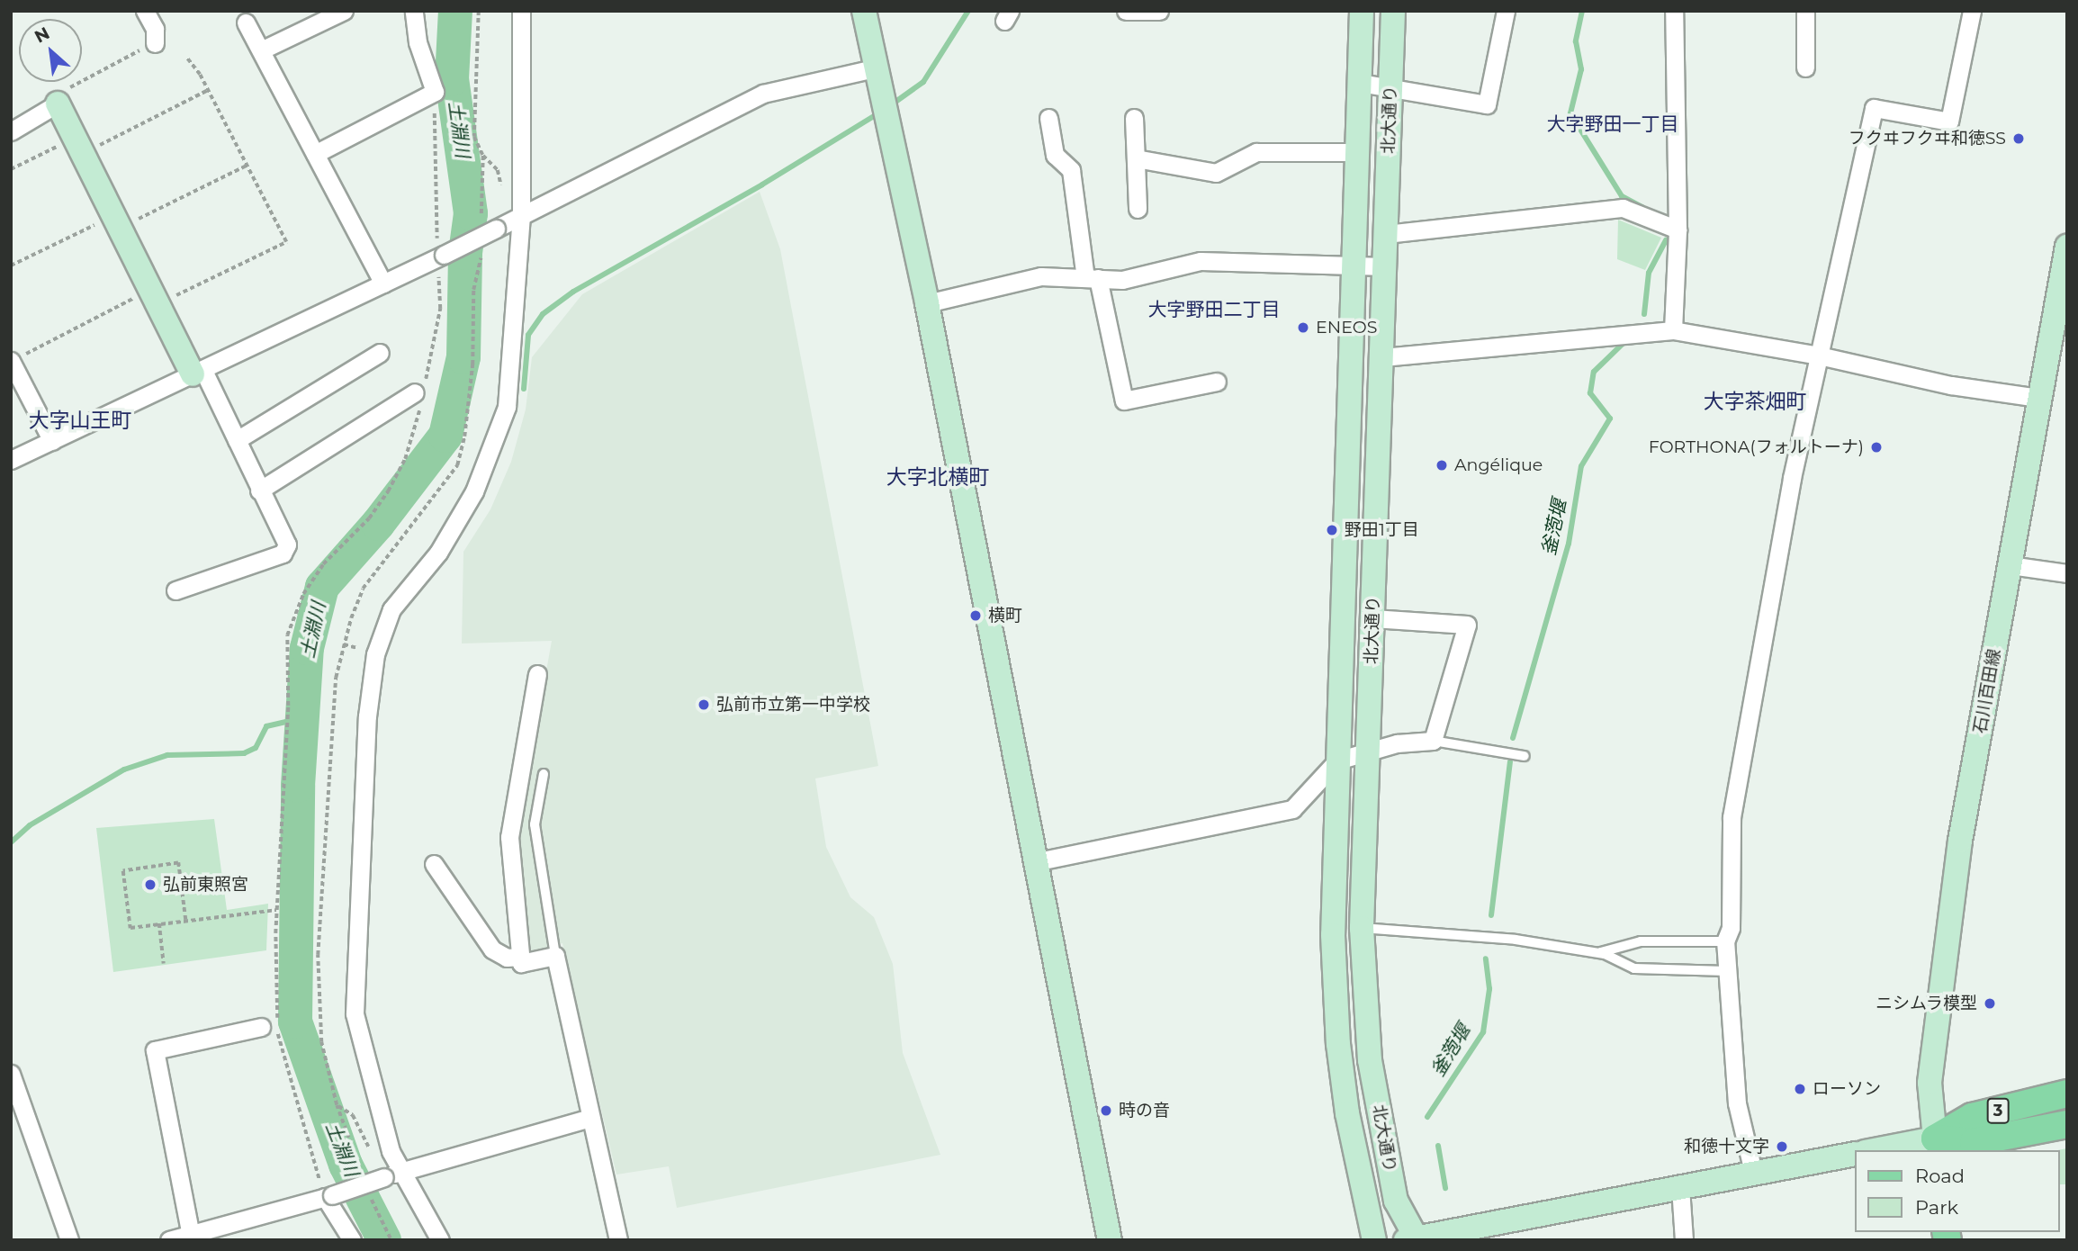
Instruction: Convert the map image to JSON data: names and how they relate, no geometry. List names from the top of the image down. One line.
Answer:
{"streets":{"main road":["3"],"street":["北大通り","石川百田線"]},"crossings":[["石川百田線","3"]],"districts":["大字野田一丁目","大字野田二丁目","大字茶畑町","大字山王町","大字北横町"],"water":["土淵川","釜萢堰"],"places":["フクヰフクヰ和徳SS","ENEOS","FORTHONA(フォルトーナ)","Angélique","野田1丁目","横町","弘前市立第一中学校","弘前東照宮","ニシムラ模型","ローソン","時の音","和徳十文字"],"legend":["Road","Park"],"north":"top left"}
